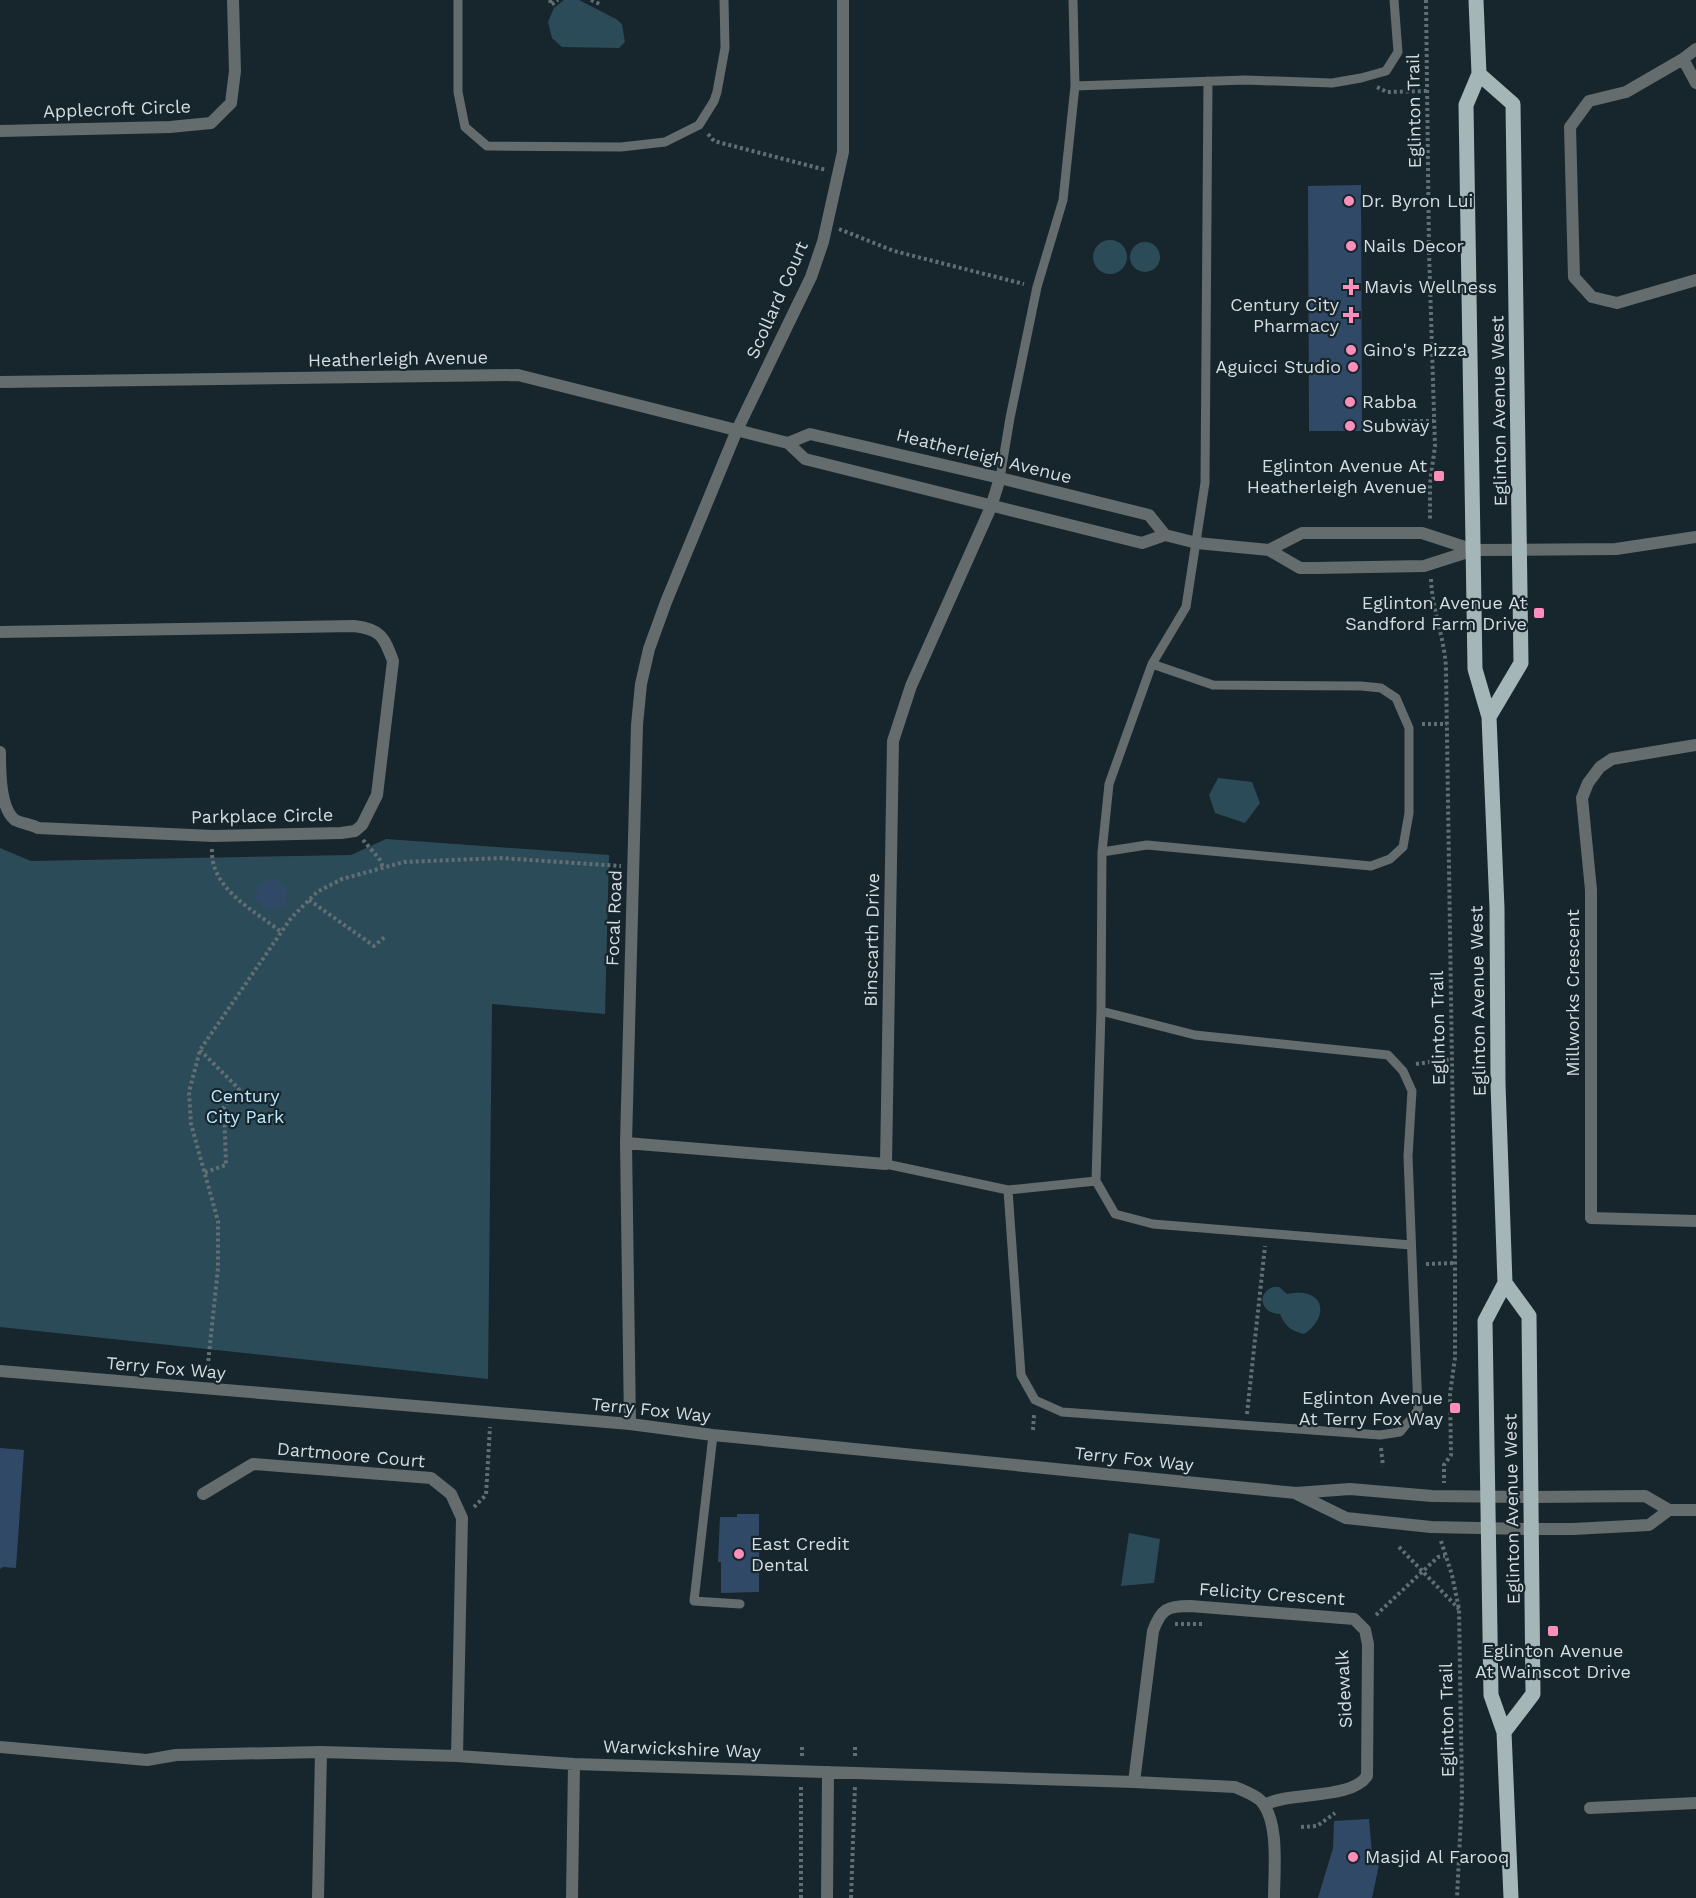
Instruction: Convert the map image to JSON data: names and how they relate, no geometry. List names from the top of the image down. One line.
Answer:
{"streets":{"main road":["Eglinton Avenue West"],"street":["Applecroft Circle","Scollard Court","Heatherleigh Avenue","Parkplace Circle","Focal Road","Binscarth Drive","Millworks Crescent","Terry Fox Way","Dartmoore Court","Felicity Crescent","Warwickshire Way"],"path":["Eglinton Trail"]},"crossings":[["Scollard Court","Heatherleigh Avenue"],["Scollard Court","Focal Road"],["Heatherleigh Avenue","Eglinton Avenue West"],["Heatherleigh Avenue","Focal Road"],["Heatherleigh Avenue","Binscarth Drive"],["Eglinton Avenue West","Terry Fox Way"],["Focal Road","Terry Fox Way"],["Dartmoore Court","Warwickshire Way"],["Felicity Crescent","Warwickshire Way"]],"parks":["Century City Park"],"places":{"other":["Dr. Byron Lui","Nails Decor","Gino's Pizza","Aguicci Studio","Rabba","Subway","East Credit Dental","Masjid Al Farooq"],"health":["Mavis Wellness","Century City Pharmacy"],"transit":["Eglinton Avenue At Heatherleigh Avenue","Eglinton Avenue At Sandford Farm Drive","Eglinton Avenue At Terry Fox Way","Eglinton Avenue At Wainscot Drive"]}}
